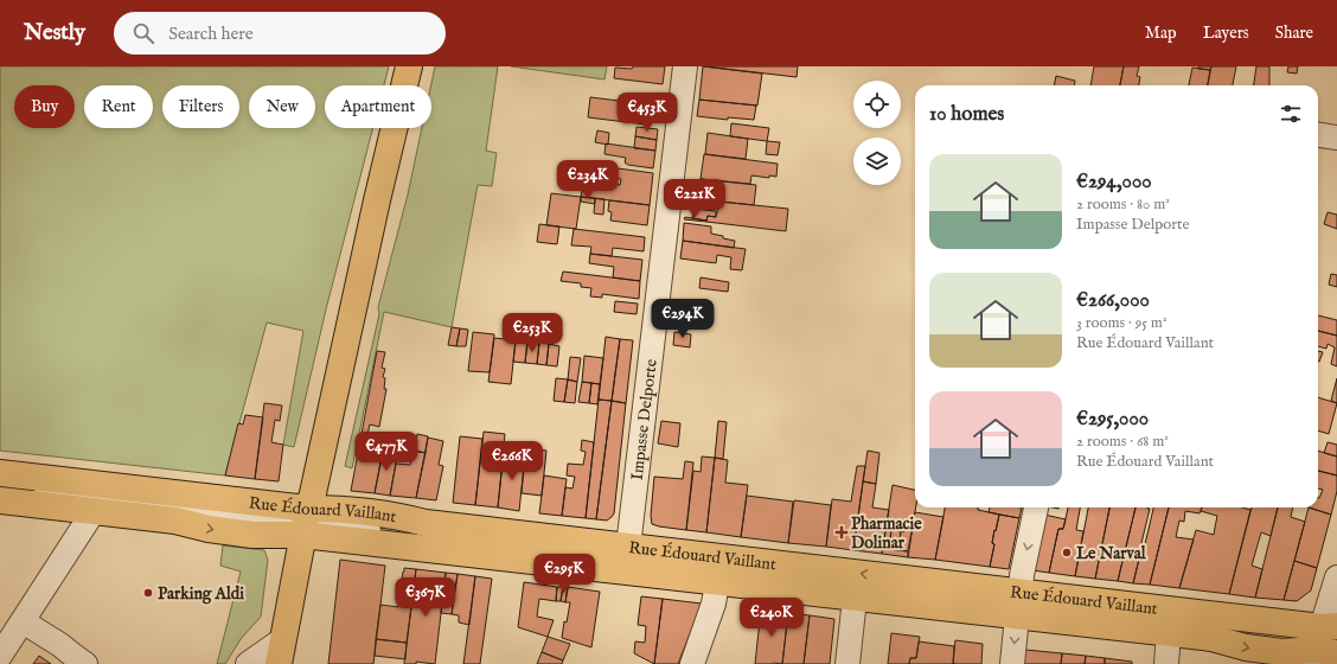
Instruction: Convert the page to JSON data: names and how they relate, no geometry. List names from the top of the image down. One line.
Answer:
{"streets":{"main road":["Rue Édouard Vaillant"],"street":["Impasse Delporte"]},"crossings":[["Impasse Delporte","Rue Édouard Vaillant"]],"places":{"health":["Pharmacie Dolinar"],"other":["Le Narval","Parking Aldi"]},"page":{"header":"Nestly","search":"Search here","nav":["Map","Layers","Share"],"chip":["Buy","Rent","Filters","New","Apartment"],"heading":"10 homes","price":["€453K","€234K","€221K","€294K","€253K","€477K","€266K","€295K","€367K","€240K"],"list":[{"name":"€294,000","note":"2 rooms · 80 m² · Impasse Delporte"},{"name":"€266,000","note":"3 rooms · 95 m² · Rue Édouard Vaillant"},{"name":"€295,000","note":"2 rooms · 68 m² · Rue Édouard Vaillant"}]}}
